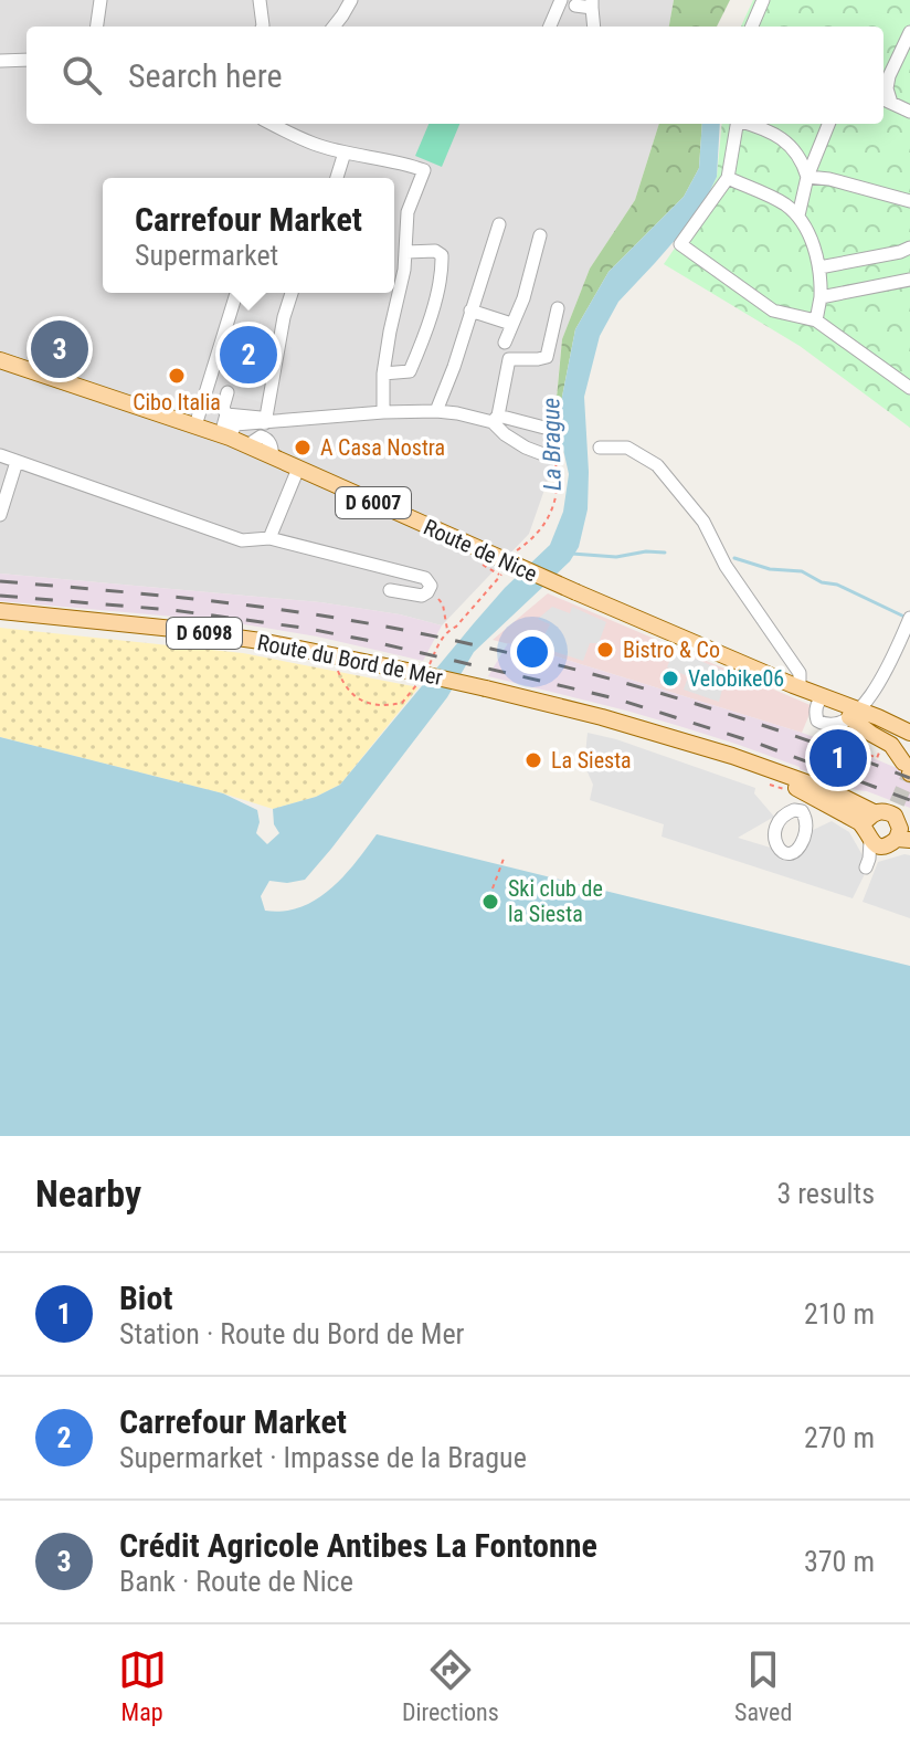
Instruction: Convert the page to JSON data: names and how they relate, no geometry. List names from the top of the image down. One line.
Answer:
{"streets":{"main road":["D 6007","Route de Nice","D 6098","Route du Bord de Mer"]},"water":["La Brague"],"places":["Cibo Italia","A Casa Nostra","Bistro & Co","Velobike06","La Siesta","Ski club de la Siesta"],"page":{"search":"Search here","popup":["Carrefour Market","Supermarket"],"pins":["3","2","1"],"heading":["Nearby","3 results"],"list":[{"mark":"1","name":"Biot","note":"Station · Route du Bord de Mer","value":"210 m"},{"mark":"2","name":"Carrefour Market","note":"Supermarket · Impasse de la Brague","value":"270 m"},{"mark":"3","name":"Crédit Agricole Antibes La Fontonne","note":"Bank · Route de Nice","value":"370 m"}],"nav":["Map","Directions","Saved"]}}
